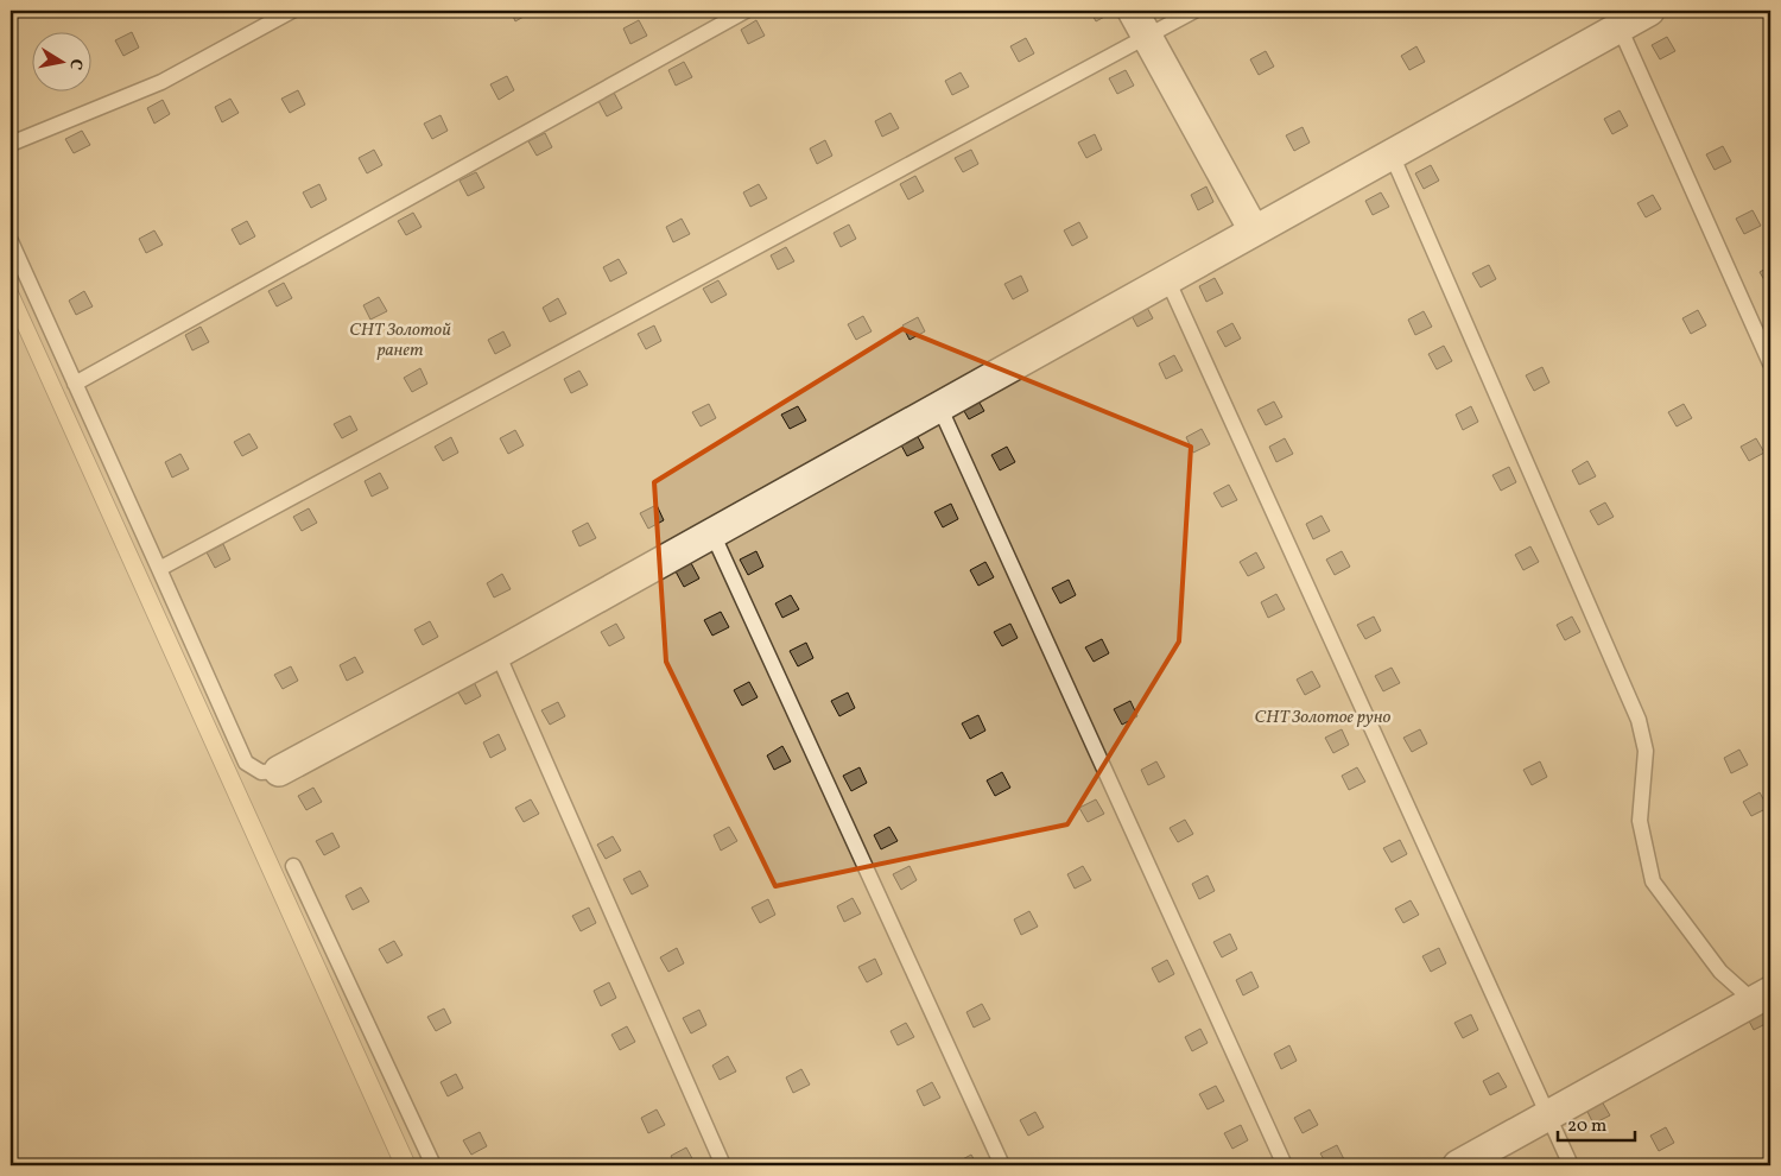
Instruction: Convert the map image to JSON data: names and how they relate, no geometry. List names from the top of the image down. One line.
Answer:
{"parks":["СНТ Золотой ранет","СНТ Золотое руно"],"scale_bar":"20 m","north":"right"}
